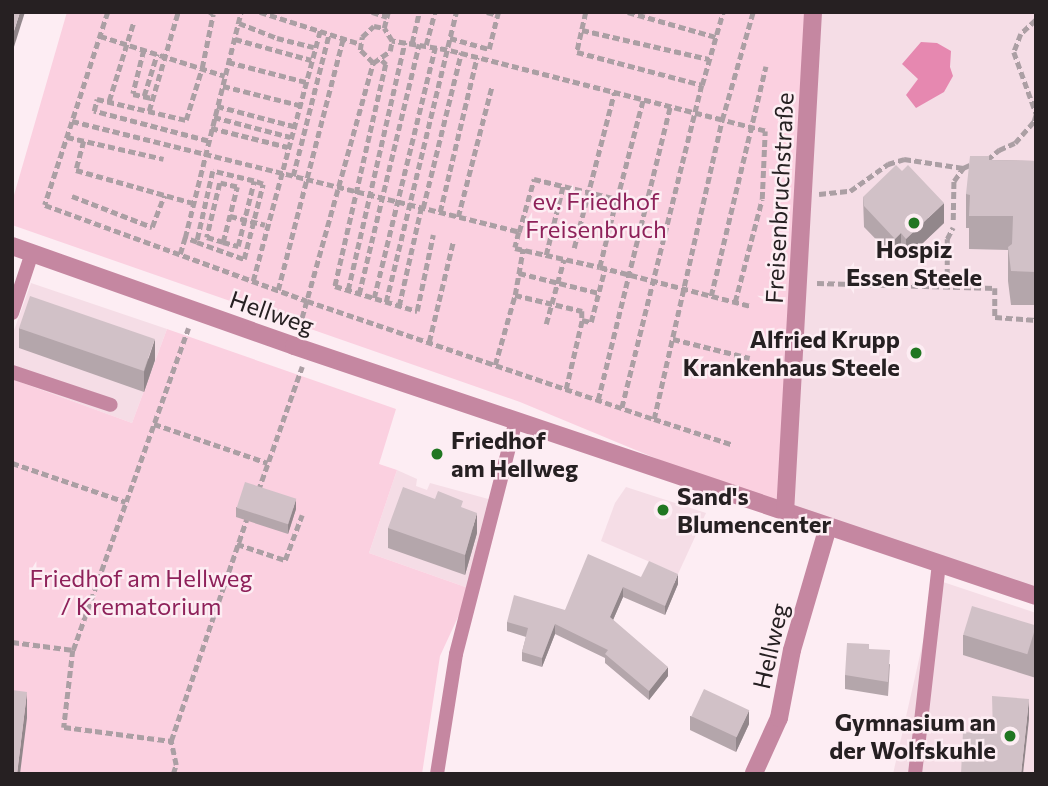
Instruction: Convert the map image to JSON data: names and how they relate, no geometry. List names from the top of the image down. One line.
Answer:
{"streets":{"street":["Freisenbruchstraße","Hellweg"]},"crossings":[["Freisenbruchstraße","Hellweg"]],"parks":["ev. Friedhof Freisenbruch","Friedhof am Hellweg / Krematorium"],"places":["Hospiz Essen Steele","Alfried Krupp Krankenhaus Steele","Friedhof am Hellweg","Sand's Blumencenter","Gymnasium an der Wolfskuhle"]}
